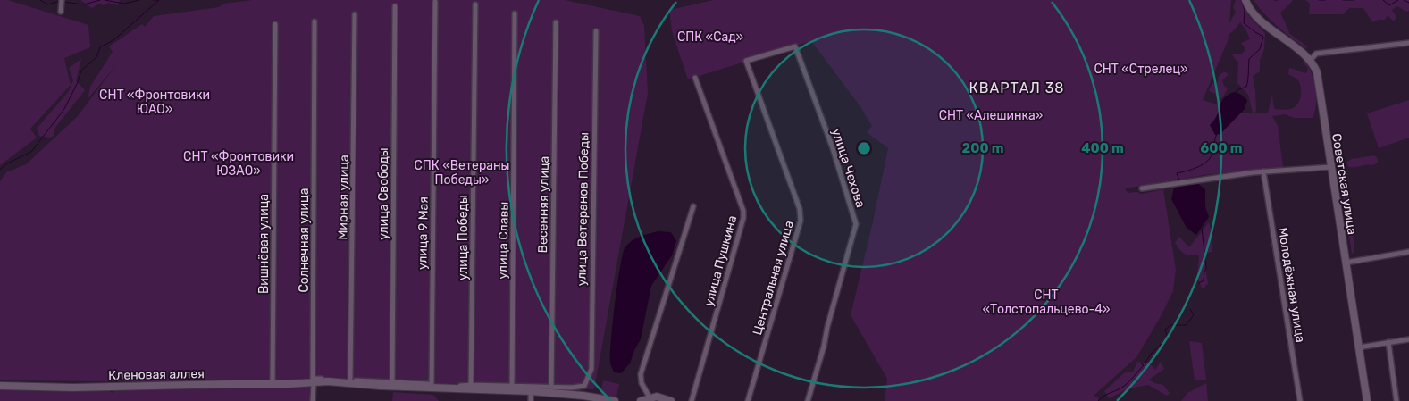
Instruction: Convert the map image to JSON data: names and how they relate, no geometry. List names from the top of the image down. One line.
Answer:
{"streets":{"street":["улица Чехова","Советская улица","улица Свободы","Мирная улица","Весенняя улица","улица Ветеранов Победы","улица 9 Мая","улица Победы","Солнечная улица","улица Славы","Вишнёвая улица","улица Пушкина","Центральная улица","Молодёжная улица","Кленовая аллея"]},"crossings":[["улица Чехова","Центральная улица"],["Весенняя улица","улица Ветеранов Победы"],["улица Победы","Кленовая аллея"],["Солнечная улица","Кленовая аллея"],["Вишнёвая улица","Кленовая аллея"]],"districts":["КВАРТАЛ 38"],"parks":["СПК «Сад»","СНТ «Стрелец»","СНТ «Фронтовики ЮАО»","СНТ «Алешинка»","СНТ «Фронтовики ЮЗАО»","СПК «Ветераны Победы»","СНТ «Толстопальцево-4»"],"rings":["200 m","400 m","600 m"]}
